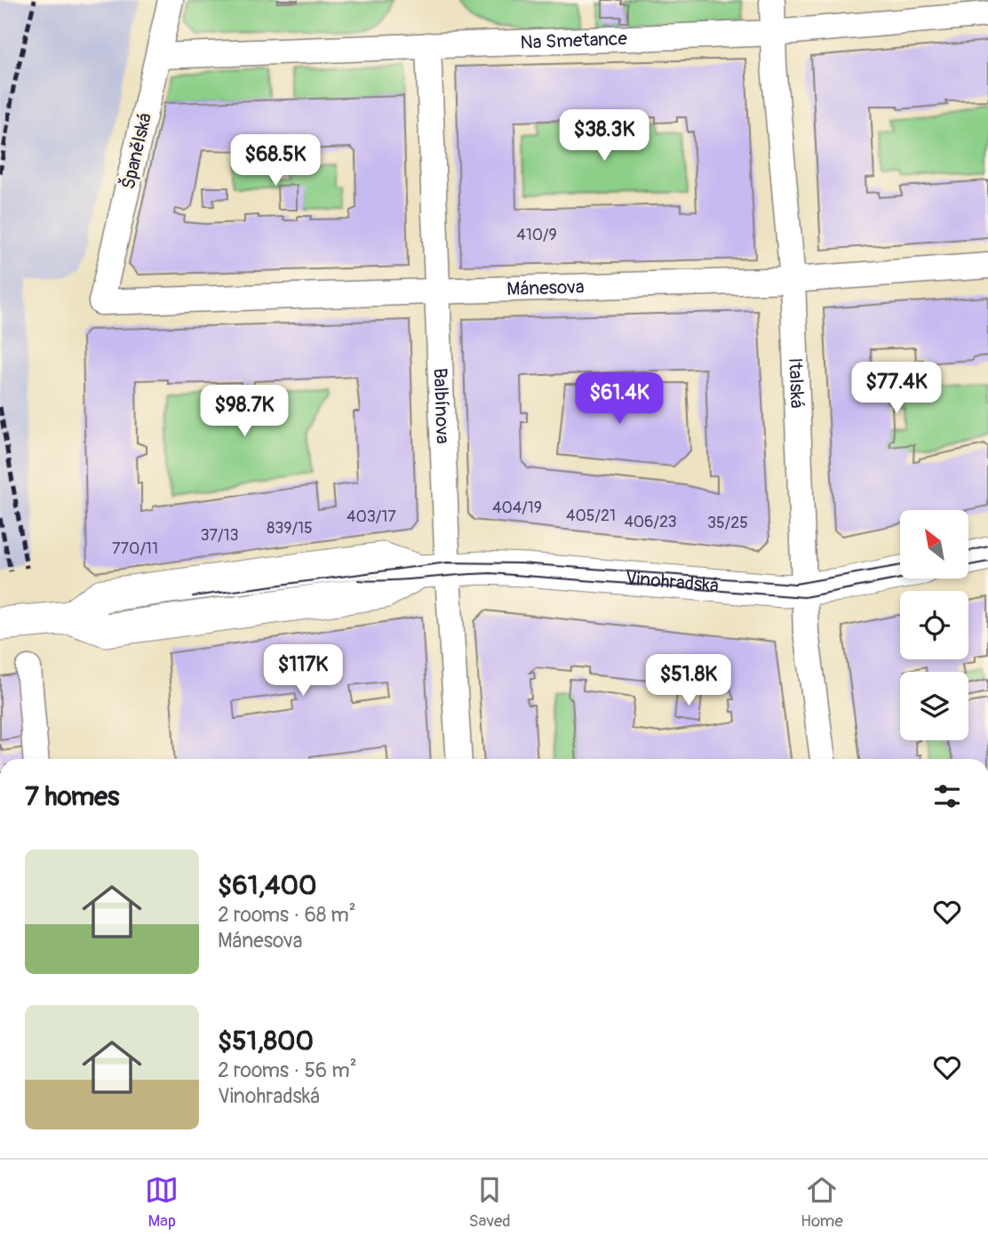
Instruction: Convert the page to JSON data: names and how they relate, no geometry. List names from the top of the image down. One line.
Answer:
{"streets":{"main road":["Vinohradská"],"street":["Na Smetance","Španělská","Mánesova","Italská","Balbínova"]},"crossings":[["Na Smetance","Španělská"],["Na Smetance","Italská"],["Na Smetance","Balbínova"],["Španělská","Mánesova"],["Mánesova","Italská"],["Mánesova","Balbínova"],["Italská","Vinohradská"],["Balbínova","Vinohradská"]],"house_numbers":["410/9","404/19","405/21","403/17","406/23","35/25","839/15","37/13","770/11"],"north":"top left","page":{"price":["$38.3K","$68.5K","$77.4K","$61.4K","$98.7K","$117K","$51.8K"],"heading":"7 homes","list":[{"name":"$61,400","note":"2 rooms · 68 m² · Mánesova"},{"name":"$51,800","note":"2 rooms · 56 m² · Vinohradská"}],"tabs":["Map","Saved","Home"]}}
